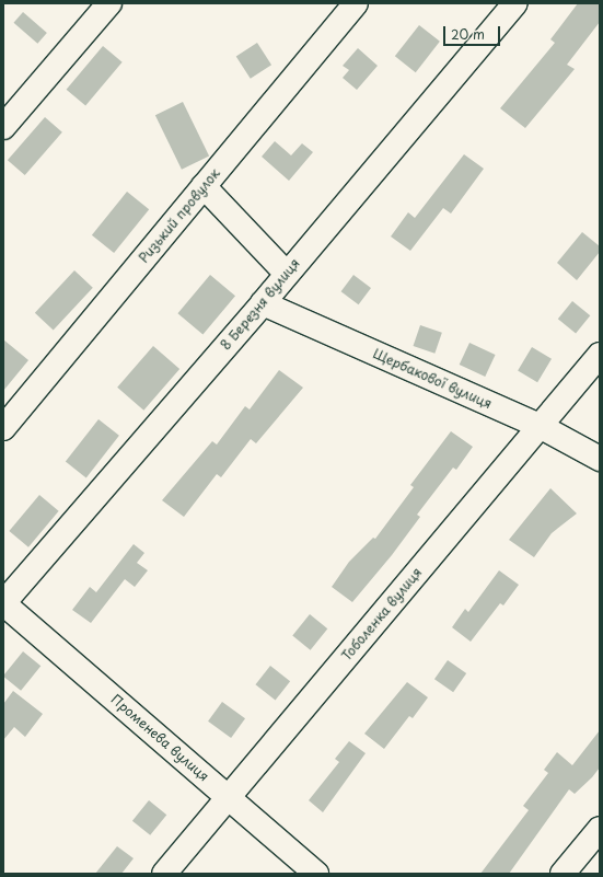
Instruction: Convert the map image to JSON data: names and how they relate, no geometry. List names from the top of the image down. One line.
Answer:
{"streets":{"street":["Ризький провулок","8 Березня вулиця","Щербакової вулиця","Тоболенка вулиця","Променева вулиця"]},"crossings":[["8 Березня вулиця","Щербакової вулиця"],["8 Березня вулиця","Променева вулиця"],["Щербакової вулиця","Тоболенка вулиця"],["Тоболенка вулиця","Променева вулиця"]],"scale_bar":"20 m"}
